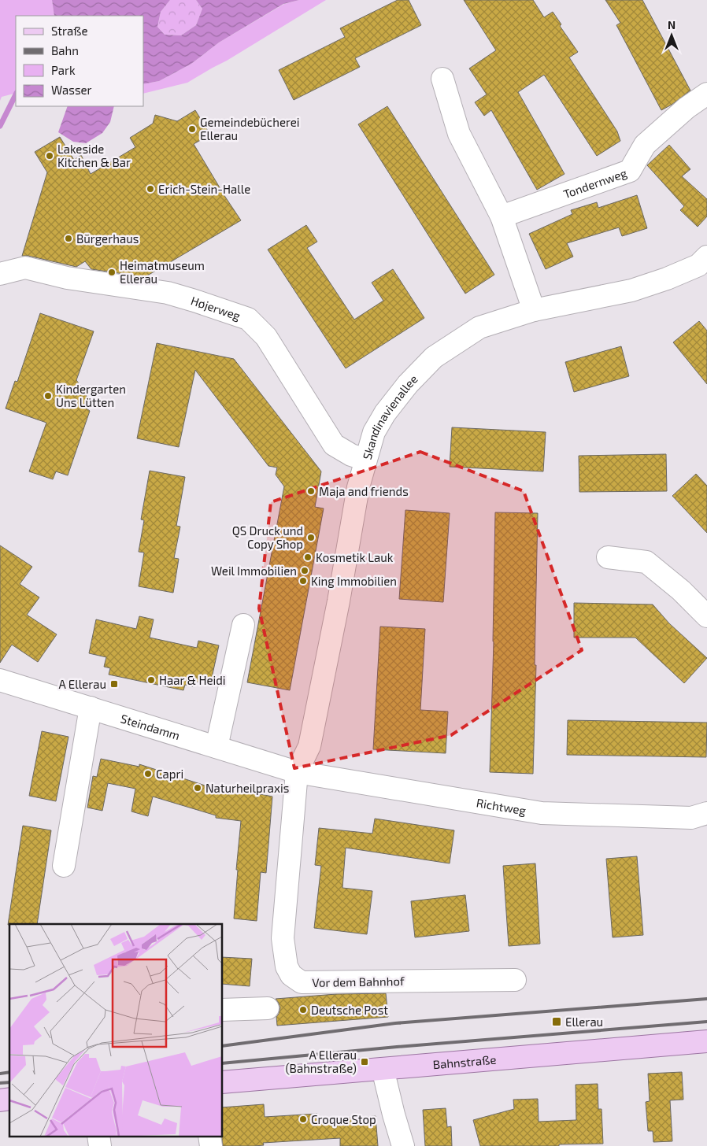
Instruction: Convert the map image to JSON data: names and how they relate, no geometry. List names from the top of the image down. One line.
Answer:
{"streets":{"main road":["Bahnstraße"],"street":["Tondernweg","Højerweg","Skandinavienallee","Steindamm","Richtweg","Vor dem Bahnhof"]},"crossings":[["Højerweg","Skandinavienallee"],["Skandinavienallee","Steindamm"],["Skandinavienallee","Richtweg"],["Skandinavienallee","Vor dem Bahnhof"],["Steindamm","Richtweg"],["Steindamm","Vor dem Bahnhof"],["Richtweg","Vor dem Bahnhof"]],"places":{"other":["Gemeindebücherei Ellerau","Lakeside Kitchen & Bar","Erich-Stein-Halle","Bürgerhaus","Heimatmuseum Ellerau","Kindergarten Uns Lütten","Maja and friends","QS Druck und Copy Shop","Kosmetik Lauk","Weil Immobilien","King Immobilien","Haar & Heidi","Capri","Naturheilpraxis","Deutsche Post","Croque Stop"],"transit":["A Ellerau","Ellerau","A Ellerau (Bahnstraße)"]},"legend":["Straße","Bahn","Park","Wasser"],"north":"top"}
